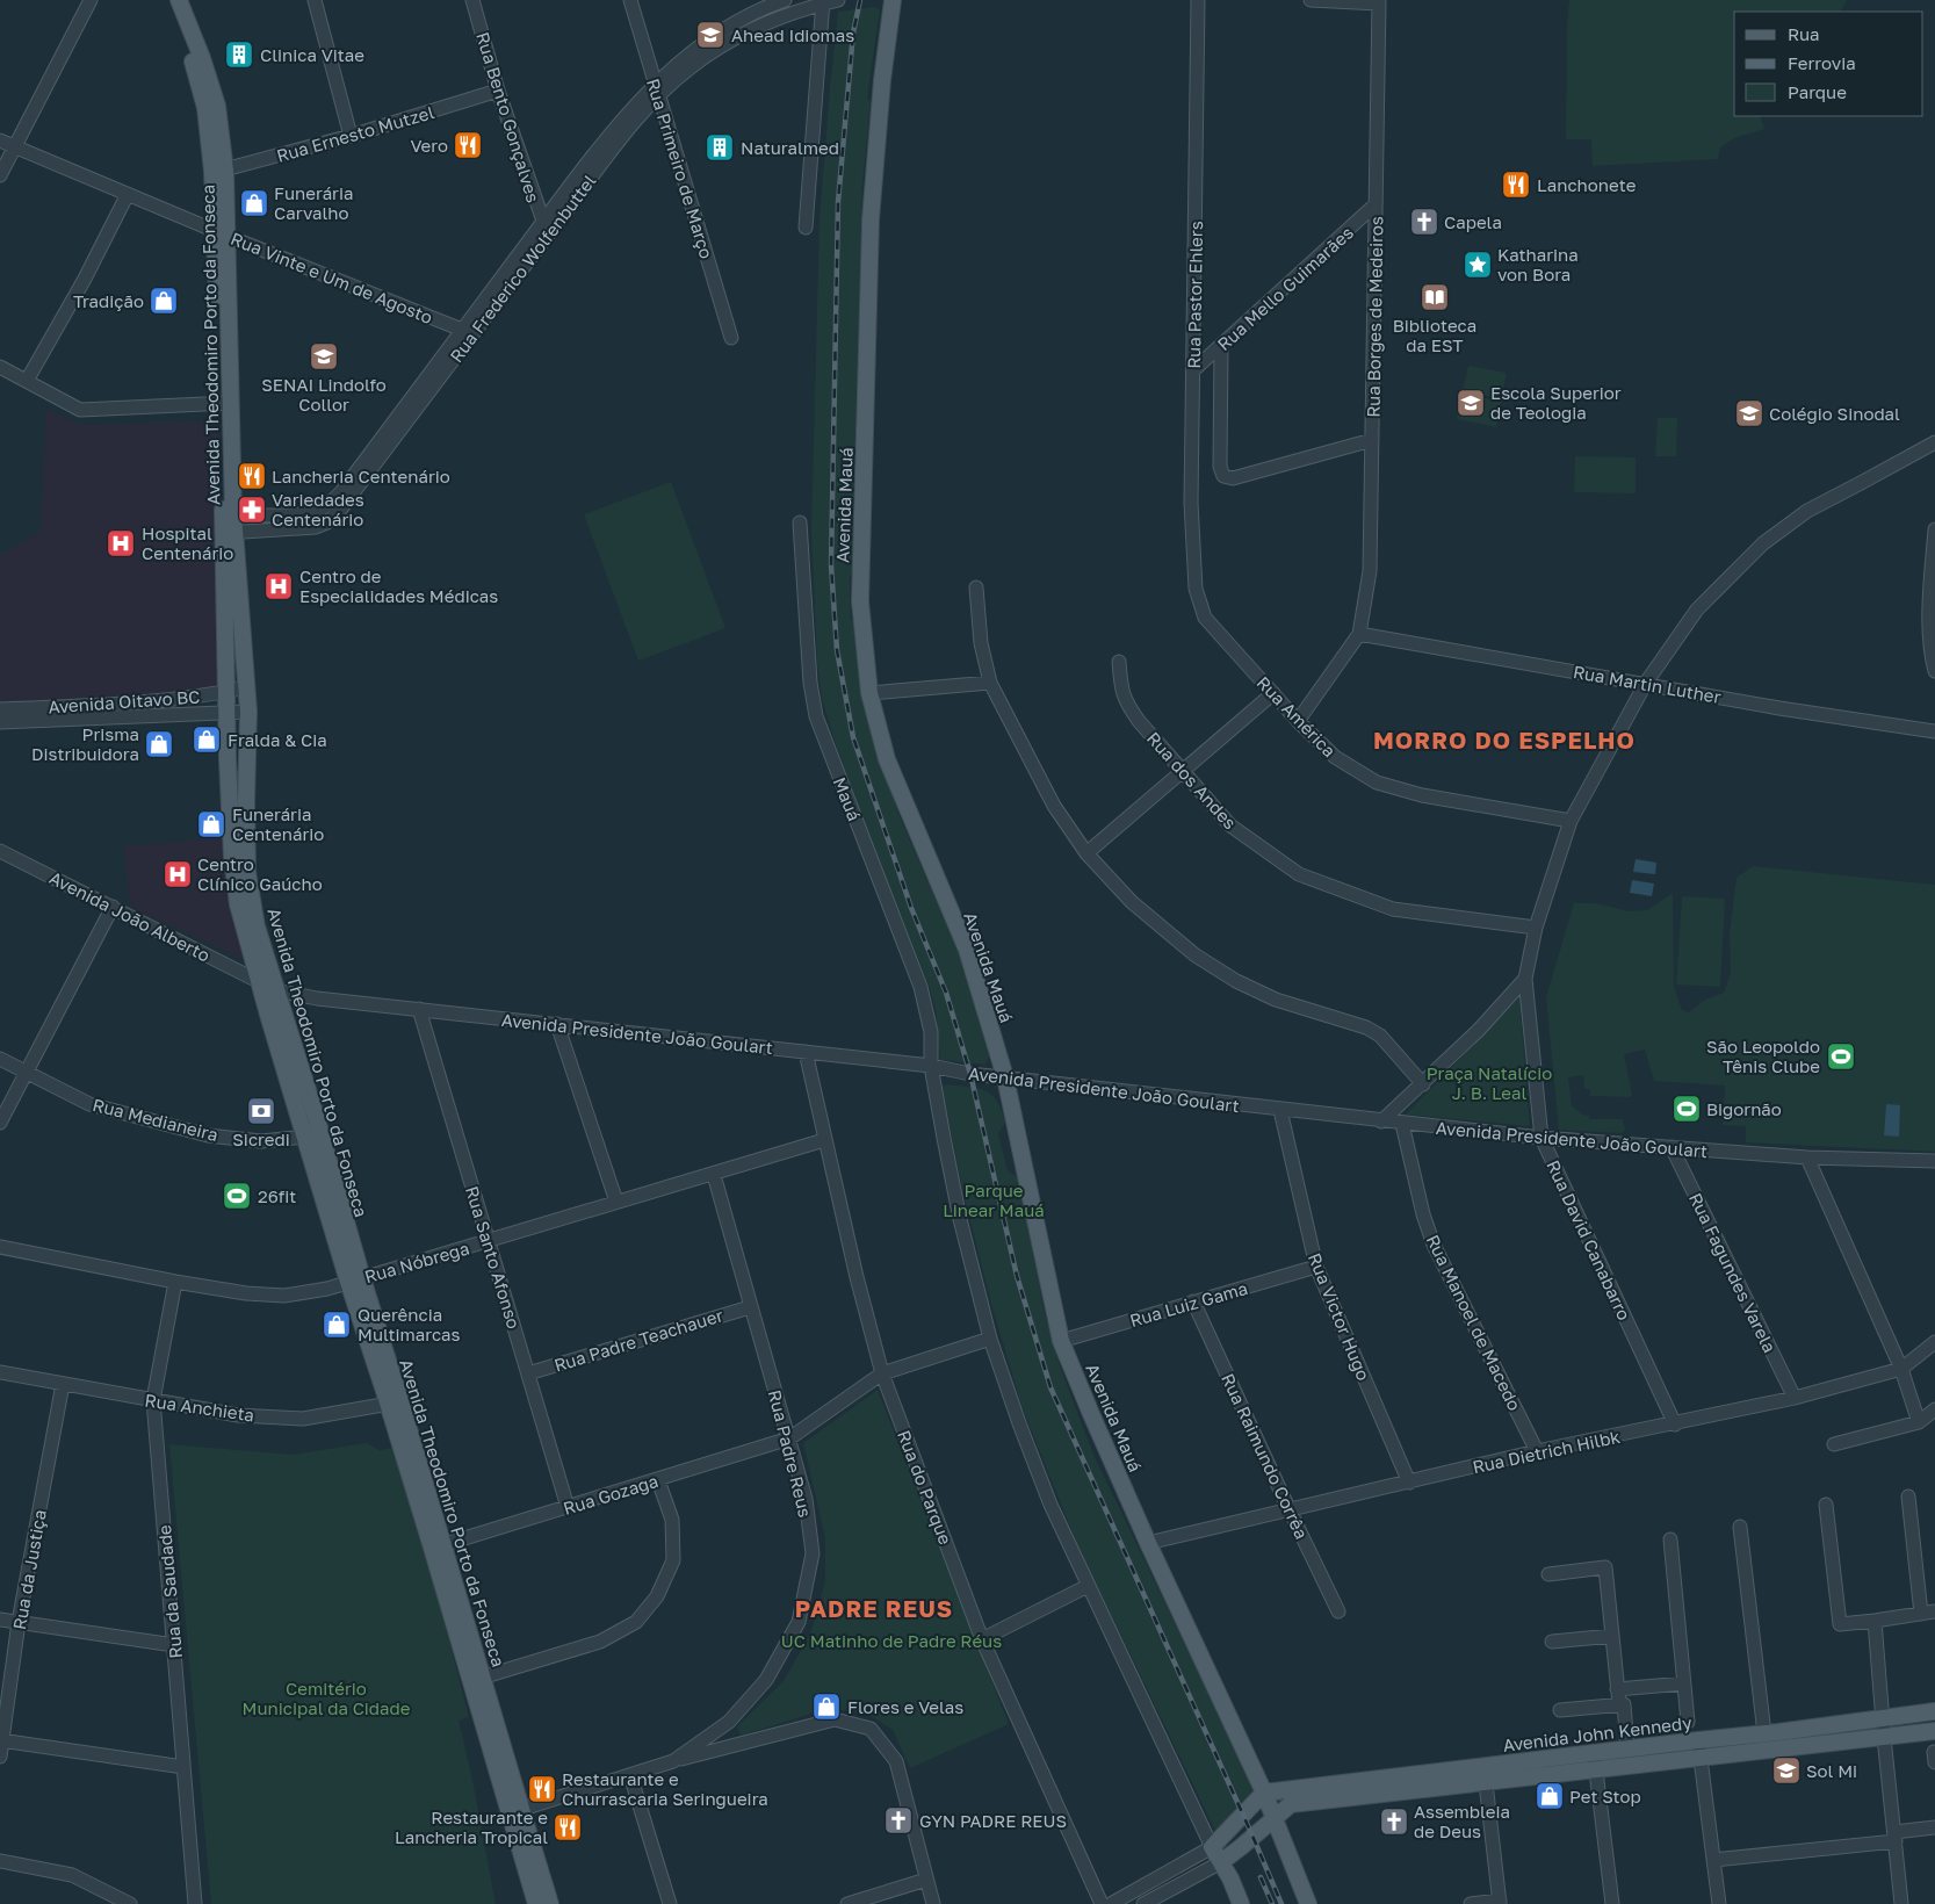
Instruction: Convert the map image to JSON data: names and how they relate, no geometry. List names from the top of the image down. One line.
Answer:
{"streets":{"main road":["Avenida Theodomiro Porto da Fonseca","Avenida Mauá","Avenida John Kennedy"],"street":["Rua Bento Gonçalves","Rua Ernesto Mutzel","Rua Primeiro de Março","Rua Frederico Wolfenbuttel","Rua Vinte e Um de Agosto","Rua Mello Guimarães","Rua Pastor Ehlers","Rua Borges de Medeiros","Rua Martin Luther","Avenida Oitavo BC","Rua América","Rua dos Andes","Mauá","Avenida João Alberto","Avenida Presidente João Goulart","Rua Medianeira","Rua David Canabarro","Rua Santo Afonso","Rua Nóbrega","Rua Fagundes Varela","Rua Luiz Gama","Rua Victor Hugo","Rua Manoel de Macedo","Rua Padre Teachauer","Rua Anchieta","Rua Dietrich Hilbk","Rua Padre Reus","Rua Raimundo Corrêa","Rua do Parque","Rua Gozaga","Rua da Justiça","Rua da Saudade"]},"crossings":[["Rua Bento Gonçalves","Rua Ernesto Mutzel"],["Rua Bento Gonçalves","Rua Frederico Wolfenbuttel"],["Rua Ernesto Mutzel","Avenida Theodomiro Porto da Fonseca"],["Rua Primeiro de Março","Rua Frederico Wolfenbuttel"],["Rua Frederico Wolfenbuttel","Rua Vinte e Um de Agosto"],["Rua Frederico Wolfenbuttel","Avenida Theodomiro Porto da Fonseca"],["Rua Vinte e Um de Agosto","Avenida Theodomiro Porto da Fonseca"],["Rua Mello Guimarães","Rua Pastor Ehlers"],["Rua Mello Guimarães","Rua Borges de Medeiros"],["Rua Pastor Ehlers","Rua América"],["Rua Borges de Medeiros","Rua Martin Luther"],["Avenida Theodomiro Porto da Fonseca","Avenida Oitavo BC"],["Avenida Theodomiro Porto da Fonseca","Avenida João Alberto"],["Avenida Theodomiro Porto da Fonseca","Avenida Presidente João Goulart"],["Avenida Theodomiro Porto da Fonseca","Rua Medianeira"],["Avenida Theodomiro Porto da Fonseca","Rua Nóbrega"],["Avenida Theodomiro Porto da Fonseca","Rua Anchieta"],["Avenida Theodomiro Porto da Fonseca","Rua Padre Reus"],["Avenida Theodomiro Porto da Fonseca","Rua Gozaga"],["Avenida Mauá","Avenida Presidente João Goulart"],["Avenida Mauá","Rua Luiz Gama"],["Avenida Mauá","Rua Dietrich Hilbk"],["Avenida Mauá","Avenida John Kennedy"],["Mauá","Avenida Presidente João Goulart"],["Avenida João Alberto","Avenida Presidente João Goulart"],["Avenida Presidente João Goulart","Rua David Canabarro"],["Avenida Presidente João Goulart","Rua Santo Afonso"],["Avenida Presidente João Goulart","Rua Fagundes Varela"],["Avenida Presidente João Goulart","Rua Victor Hugo"],["Avenida Presidente João Goulart","Rua Manoel de Macedo"],["Avenida Presidente João Goulart","Rua do Parque"],["Rua David Canabarro","Rua Dietrich Hilbk"],["Rua Santo Afonso","Rua Nóbrega"],["Rua Santo Afonso","Rua Padre Teachauer"],["Rua Santo Afonso","Rua Gozaga"],["Rua Nóbrega","Rua Padre Reus"],["Rua Nóbrega","Rua do Parque"],["Rua Nóbrega","Rua da Saudade"],["Rua Fagundes Varela","Rua Dietrich Hilbk"],["Rua Luiz Gama","Rua Victor Hugo"],["Rua Luiz Gama","Rua Raimundo Corrêa"],["Rua Victor Hugo","Rua Dietrich Hilbk"],["Rua Manoel de Macedo","Rua Dietrich Hilbk"],["Rua Padre Teachauer","Rua Padre Reus"],["Rua Anchieta","Rua da Justiça"],["Rua Anchieta","Rua da Saudade"],["Rua Dietrich Hilbk","Rua Raimundo Corrêa"],["Rua Padre Reus","Rua Gozaga"],["Rua do Parque","Rua Gozaga"]],"districts":["MORRO DO ESPELHO","PADRE REUS"],"parks":["Praça Natalício J. B. Leal","Parque Linear Mauá","UC Matinho de Padre Réus","Cemitério Municipal da Cidade"],"places":{"school or university":["Ahead Idiomas","SENAI Lindolfo Collor","Escola Superior de Teologia","Colégio Sinodal","Sol Mi"],"building":["Clinica Vitae","Naturalmed"],"restaurant":["Vero","Lanchonete","Lancheria Centenário","Restaurante e Churrascaria Seringueira","Restaurante e Lancheria Tropical"],"shop":["Funerária Carvalho","Tradição","Fralda & Cia","Prisma Distribuidora","Funerária Centenário","Querência Multimarcas","Flores e Velas","Pet Stop"],"church":["Capela","GYN PADRE REUS","Assembleia de Deus"],"place":["Katharina von Bora"],"library":["Biblioteca da EST"],"pharmacy":["Variedades Centenário"],"hospital":["Hospital Centenário","Centro de Especialidades Médicas","Centro Clínico Gaúcho"],"sports":["São Leopoldo Tênis Clube","Bigornão","26fit"],"bank":["Sicredi"]},"legend":["Rua","Ferrovia","Parque"]}
